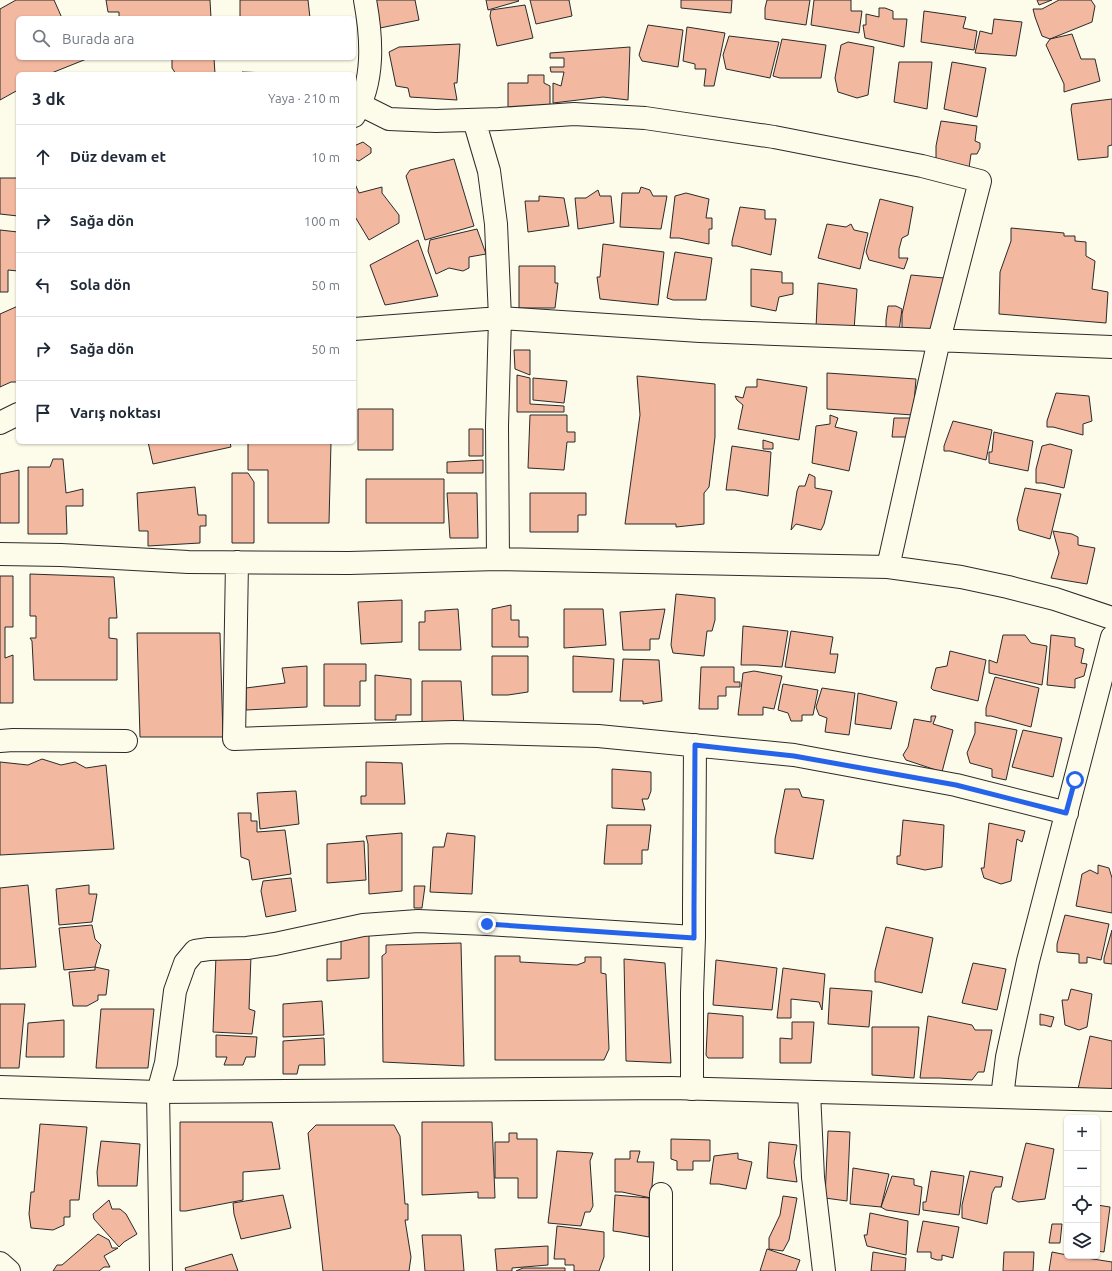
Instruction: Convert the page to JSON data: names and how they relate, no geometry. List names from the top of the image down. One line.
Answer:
{"page":{"search":"Burada ara","heading":["3 dk","Yaya · 210 m"],"list":[["Düz devam et","10 m"],["Sağa dön","100 m"],["Sola dön","50 m"],["Sağa dön","50 m"],"Varış noktası"],"map_buttons":["+","−"]}}
